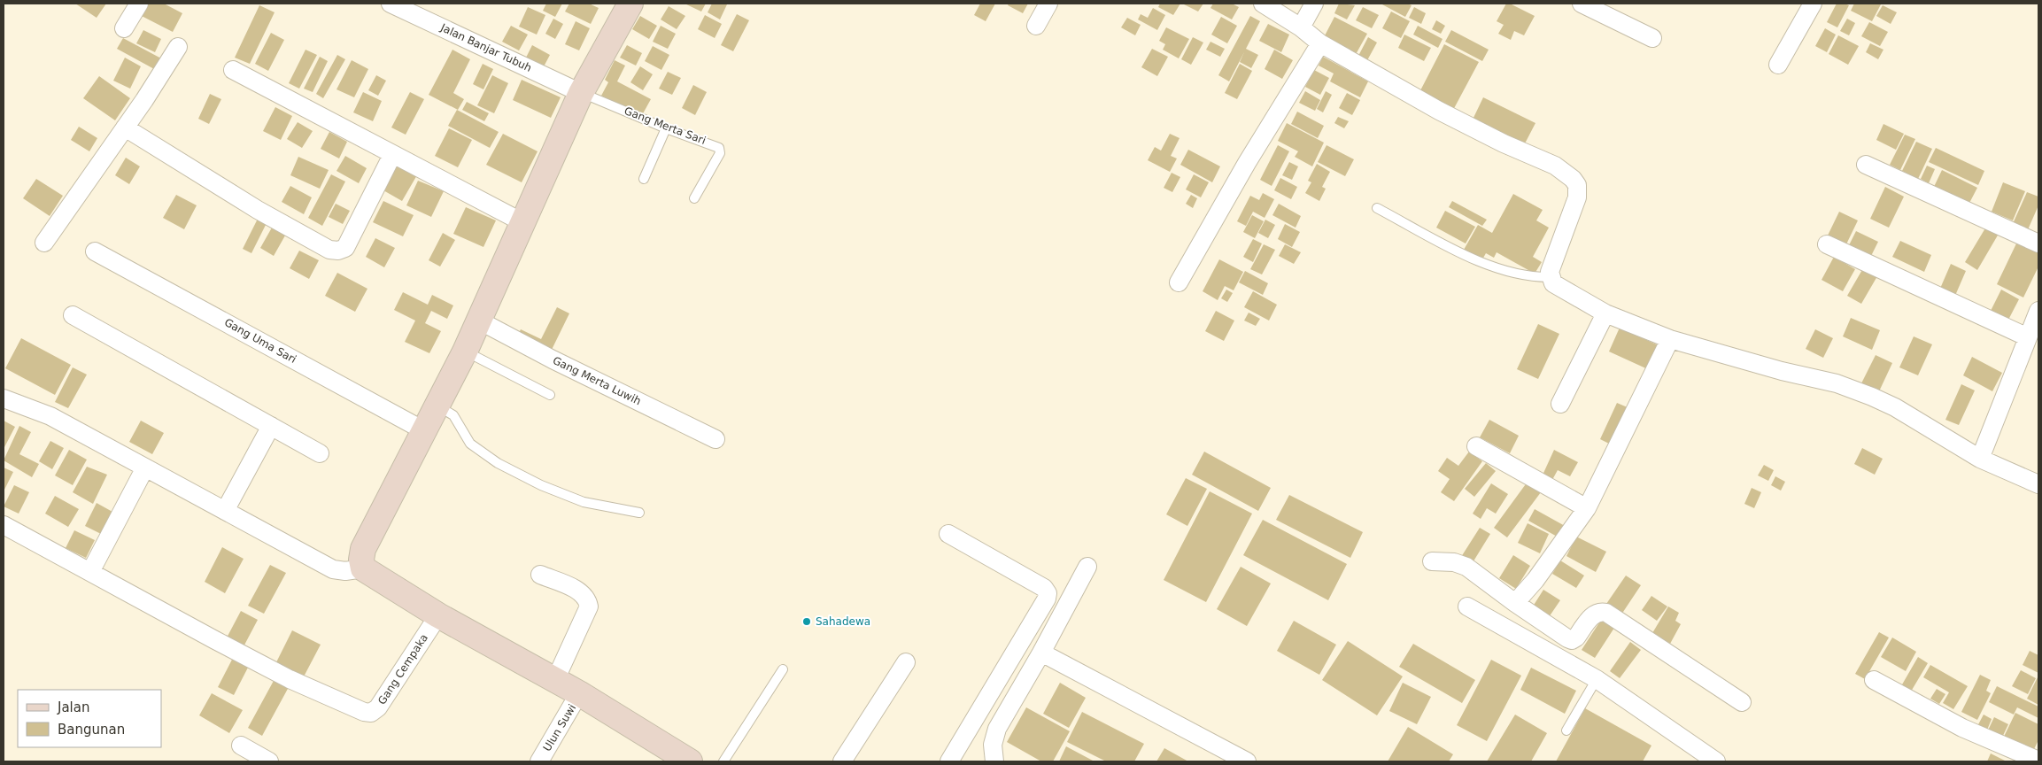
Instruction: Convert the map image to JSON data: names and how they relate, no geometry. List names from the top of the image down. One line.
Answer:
{"streets":{"street":["Jalan Banjar Tubuh","Gang Uma Sari","Gang Merta Luwih","Gang Cempaka","Ulun Suwi"],"lane":["Gang Merta Sari"]},"crossings":[["Jalan Banjar Tubuh","Gang Merta Sari"]],"places":["Sahadewa"],"legend":["Jalan","Bangunan"]}
